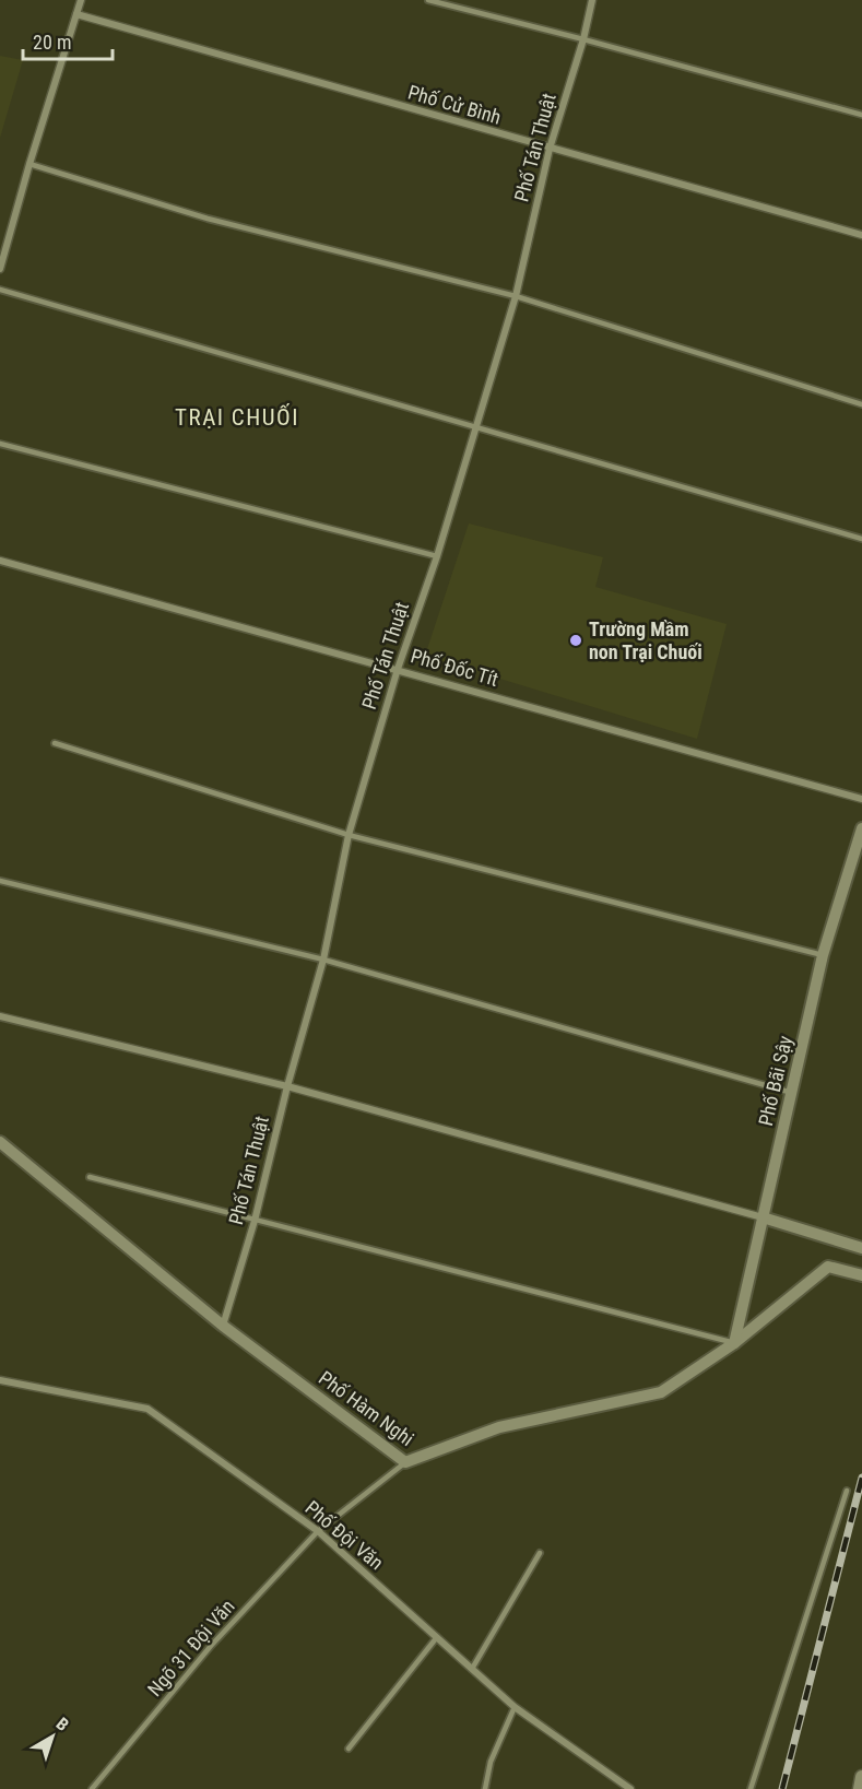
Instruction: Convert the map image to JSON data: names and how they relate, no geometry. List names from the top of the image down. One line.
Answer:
{"streets":{"street":["Phố Cử Bình","Phố Tán Thuật","Phố Đốc Tít","Phố Bãi Sậy","Phố Hàm Nghi","Phố Đội Văn"],"lane":["Ngõ 31 Đội Văn"]},"crossings":[["Phố Cử Bình","Phố Tán Thuật"],["Phố Tán Thuật","Phố Đốc Tít"],["Phố Tán Thuật","Phố Hàm Nghi"],["Phố Bãi Sậy","Phố Hàm Nghi"],["Phố Hàm Nghi","Ngõ 31 Đội Văn"],["Phố Đội Văn","Ngõ 31 Đội Văn"]],"districts":["TRẠI CHUỐI"],"places":["Trường Mầm non Trại Chuối"],"scale_bar":"20 m","north":"top right"}
